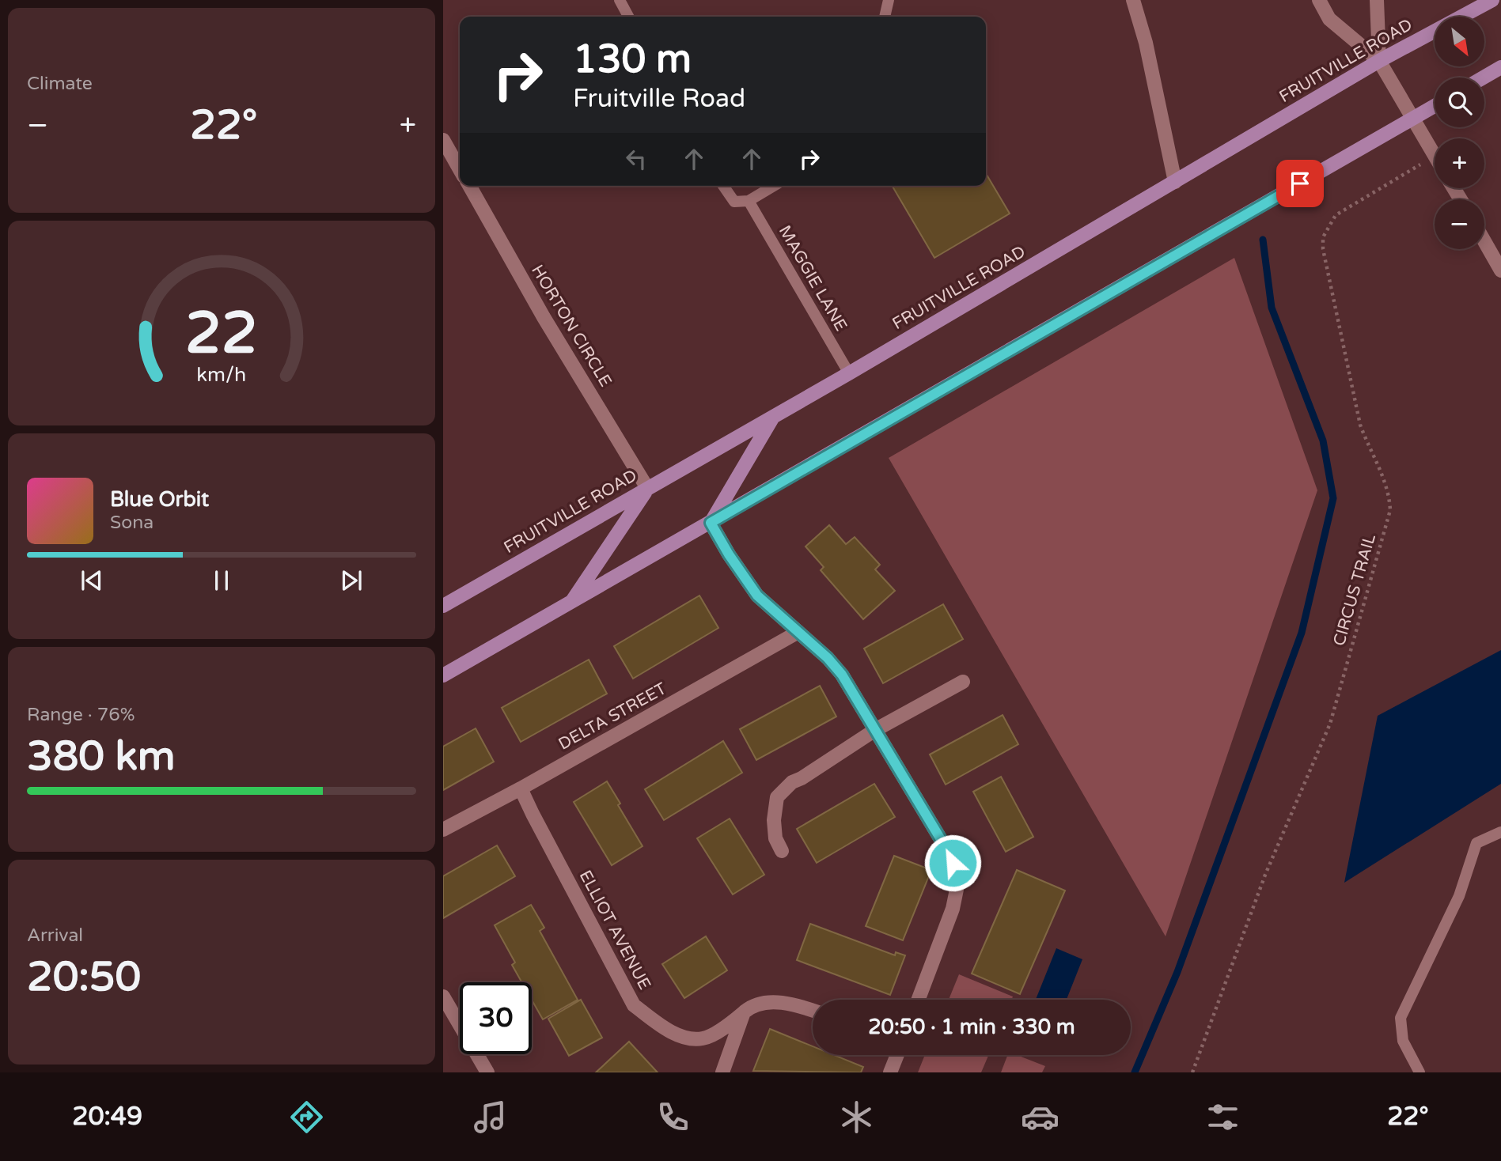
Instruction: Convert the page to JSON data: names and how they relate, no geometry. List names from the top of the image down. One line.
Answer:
{"streets":{"main road":["FRUITVILLE ROAD"],"street":["HORTON CIRCLE","DELTA STREET","ELLIOT AVENUE"],"lane":["MAGGIE LANE"],"path":["CIRCUS TRAIL"]},"crossings":[["FRUITVILLE ROAD","MAGGIE LANE"],["FRUITVILLE ROAD","HORTON CIRCLE"],["DELTA STREET","ELLIOT AVENUE"]],"north":"bottom right","page":{"tile":["Climate",["Range · 76%","380 km"],["Arrival","20:50"]],"map_buttons":["+","−"],"turn":["130 m","Fruitville Road"],"heat":["−","22°","+"],"song":["Blue Orbit","Sona"],"limit":"30","trip":"20:50 · 1 min · 330 m","tabs":["20:49","22°"],"gauge":["22","km/h"]}}
